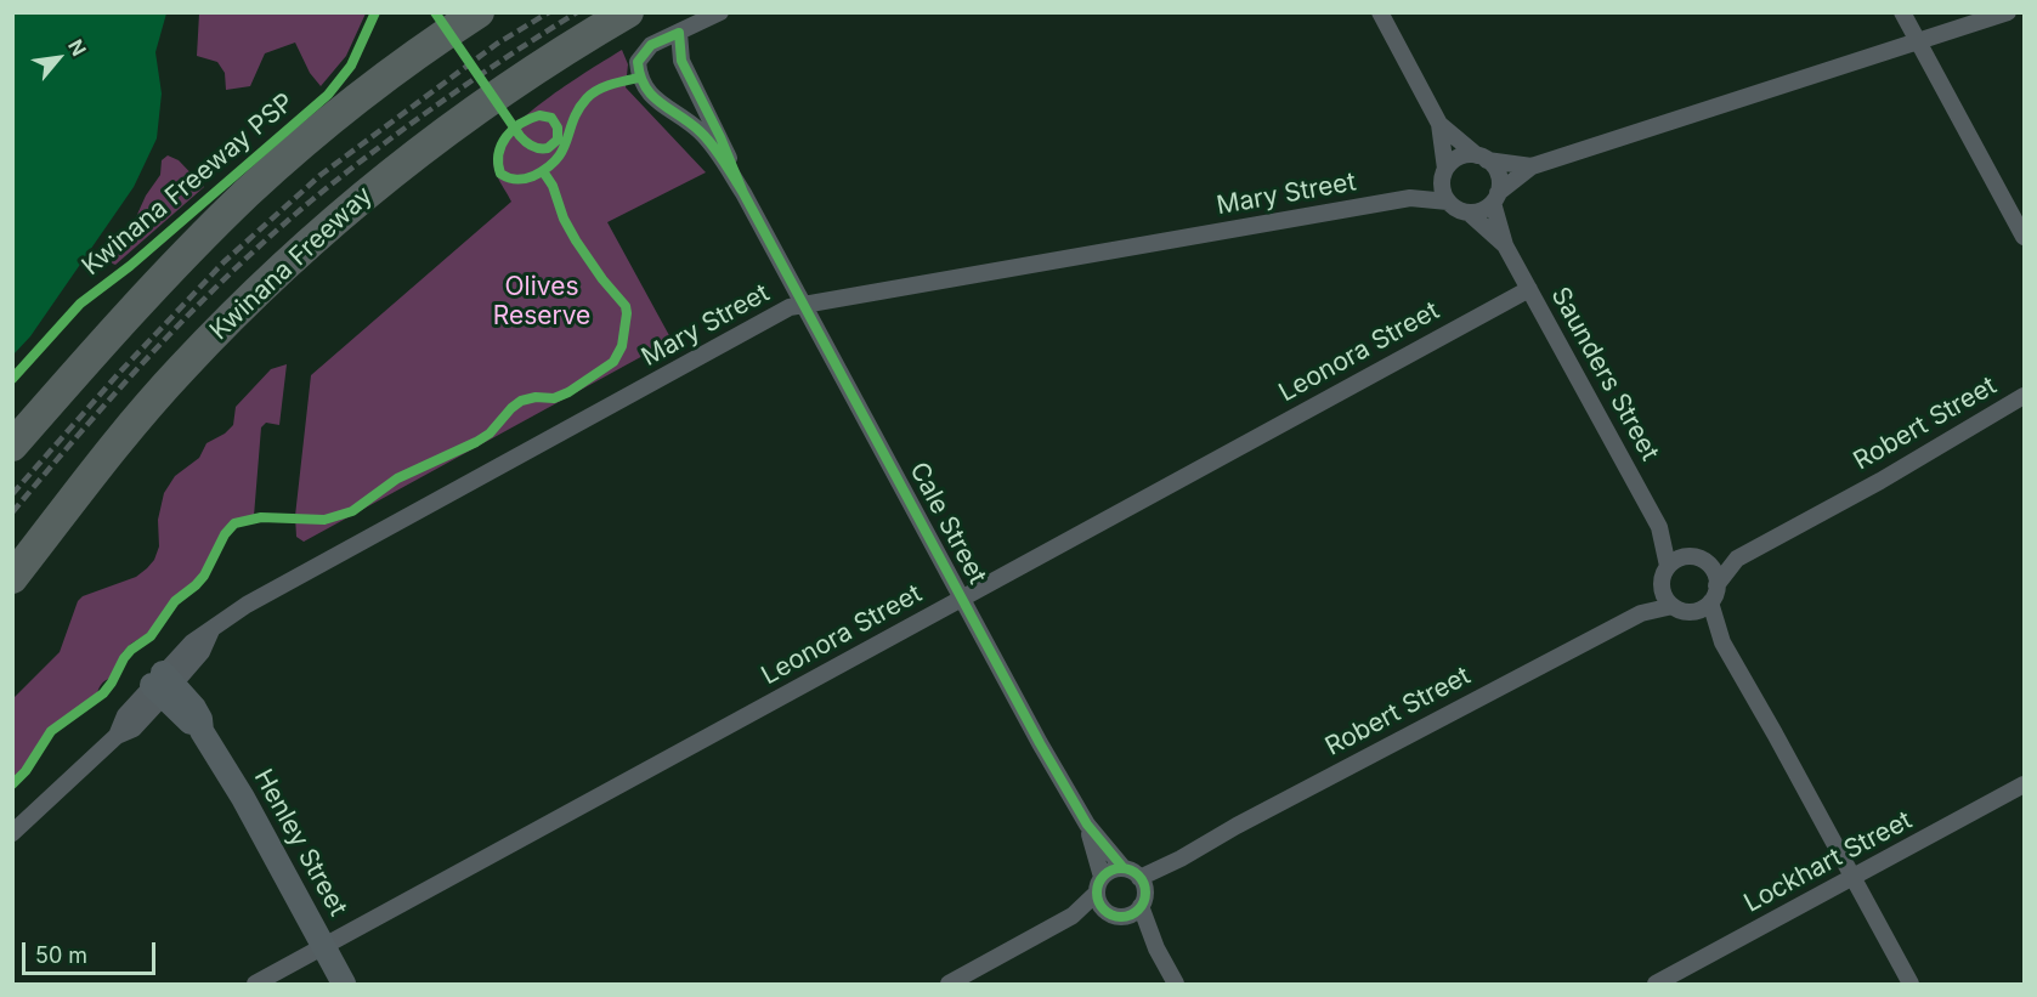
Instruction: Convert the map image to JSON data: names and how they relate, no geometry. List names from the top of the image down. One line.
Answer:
{"streets":{"highway":["Kwinana Freeway"],"street":["Mary Street","Leonora Street","Saunders Street","Robert Street","Cale Street","Henley Street","Lockhart Street"],"cycle path":["Kwinana Freeway PSP"]},"crossings":[["Mary Street","Saunders Street"],["Mary Street","Cale Street"],["Mary Street","Henley Street"],["Leonora Street","Saunders Street"],["Leonora Street","Cale Street"],["Leonora Street","Henley Street"],["Saunders Street","Robert Street"],["Robert Street","Cale Street"]],"parks":["Olives Reserve"],"scale_bar":"50 m","north":"top right"}
